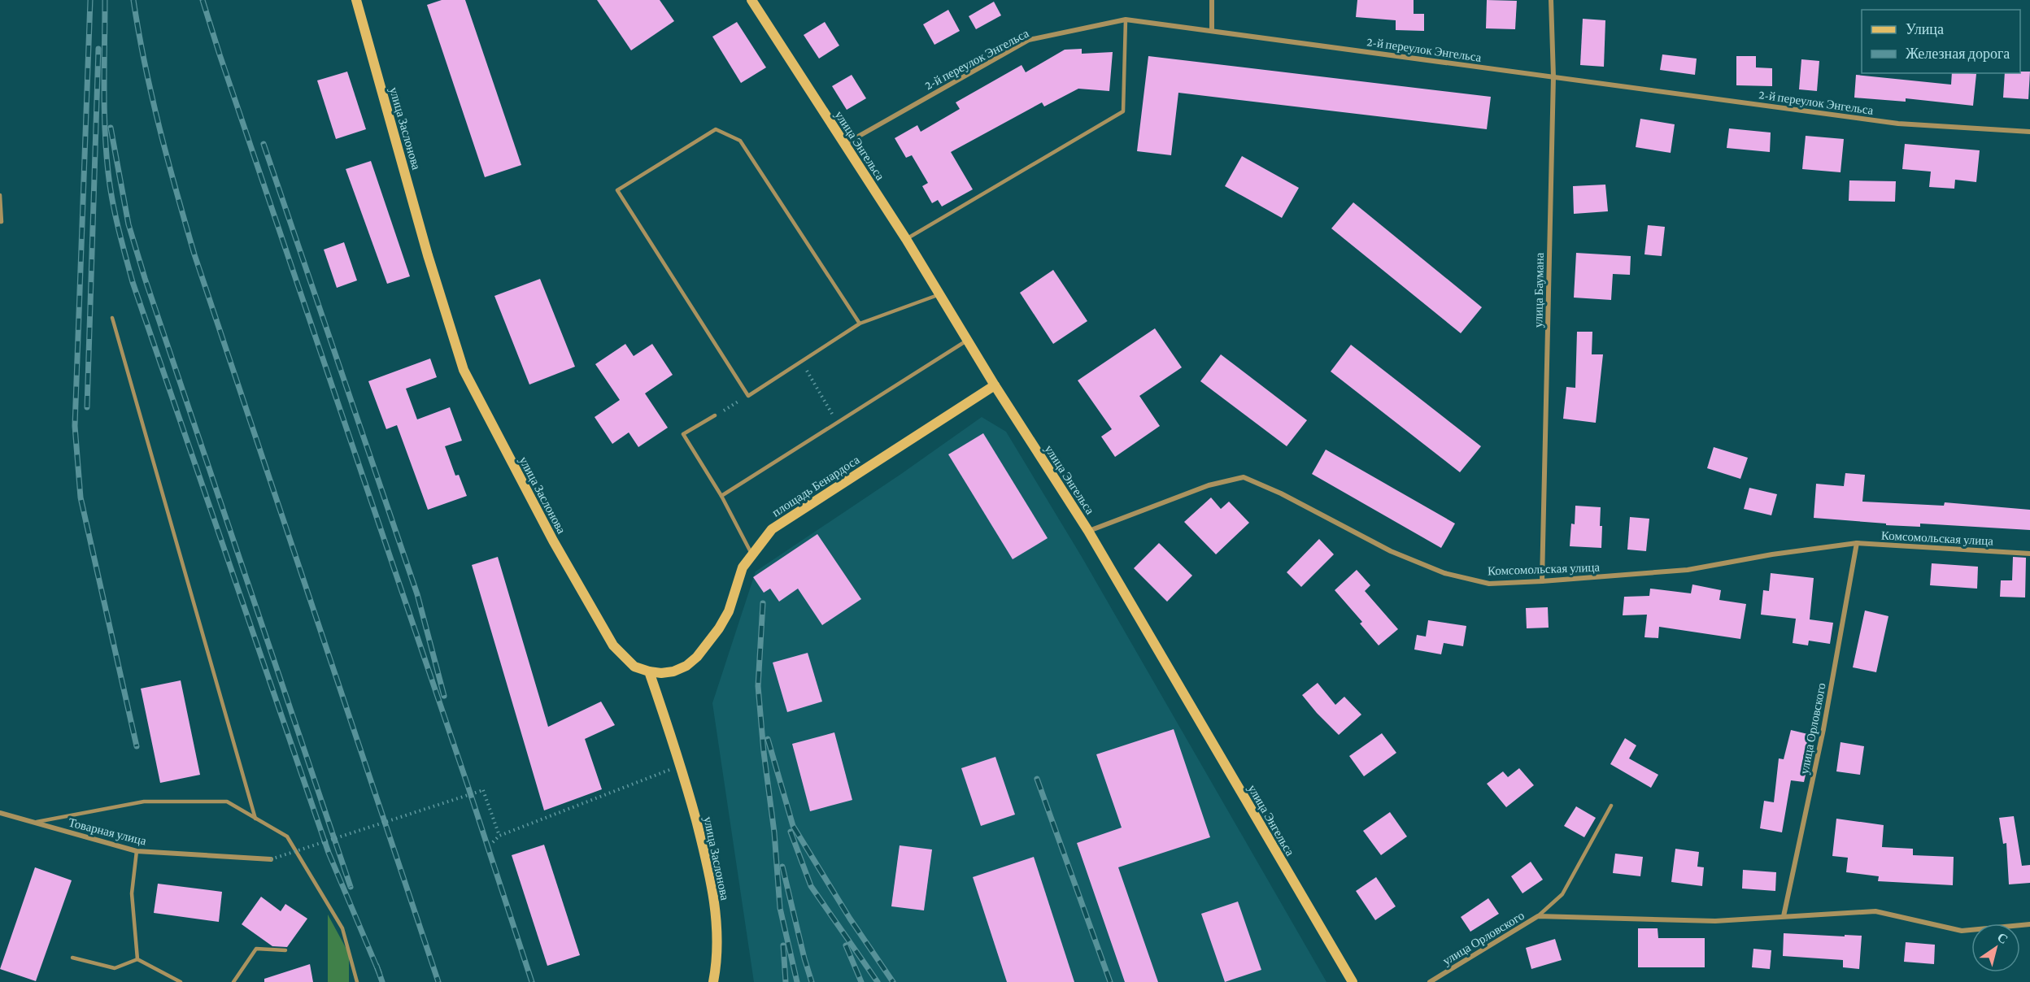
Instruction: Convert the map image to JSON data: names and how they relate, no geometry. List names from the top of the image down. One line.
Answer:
{"streets":{"street":["2-й переулок Энгельса","улица Заслонова","улица Энгельса","улица Баумана","площадь Бенардоса","Комсомольская улица","улица Орловского","Товарная улица"]},"crossings":[["2-й переулок Энгельса","улица Энгельса"],["2-й переулок Энгельса","улица Баумана"],["улица Заслонова","площадь Бенардоса"],["улица Энгельса","площадь Бенардоса"],["улица Энгельса","Комсомольская улица"],["улица Баумана","Комсомольская улица"],["Комсомольская улица","улица Орловского"]],"legend":["Улица","Железная дорога"],"north":"top right"}
